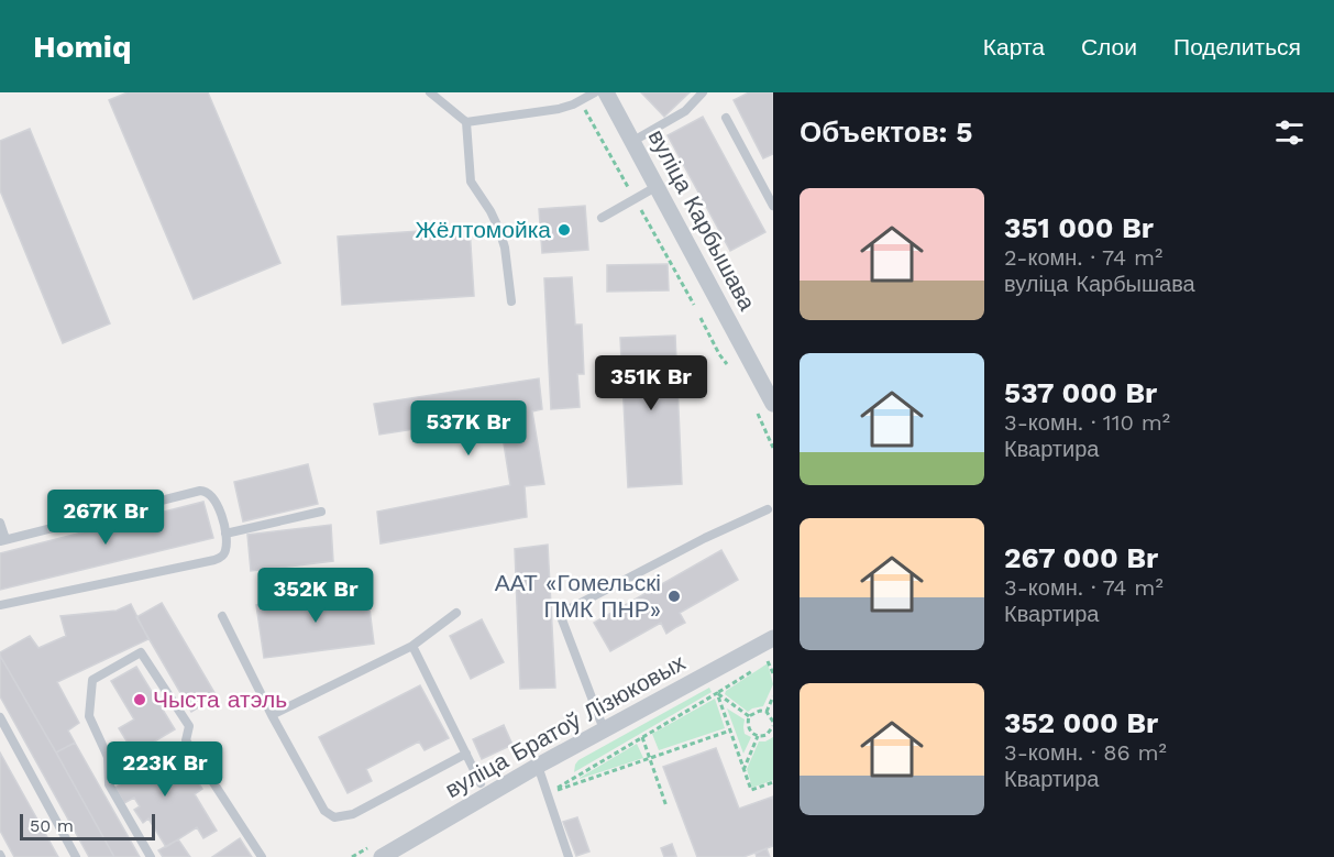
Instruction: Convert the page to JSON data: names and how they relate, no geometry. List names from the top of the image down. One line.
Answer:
{"streets":{"street":["вуліца Карбышава","вуліца Братоў Лізюковых"]},"places":["Жёлтомойка","ААТ «Гомельскі ПМК ПНР»","Чыста атэль"],"scale_bar":"50 m","page":{"header":"Homiq","nav":["Карта","Слои","Поделиться"],"heading":"Объектов: 5","list":[{"name":"351 000 Br","note":"2-комн. · 74 m² · вуліца Карбышава"},{"name":"537 000 Br","note":"3-комн. · 110 m² · Квартира"},{"name":"267 000 Br","note":"3-комн. · 74 m² · Квартира"},{"name":"352 000 Br","note":"3-комн. · 86 m² · Квартира"}],"price":["351K Br","537K Br","267K Br","352K Br","223K Br"],"scale":"50 m"}}
